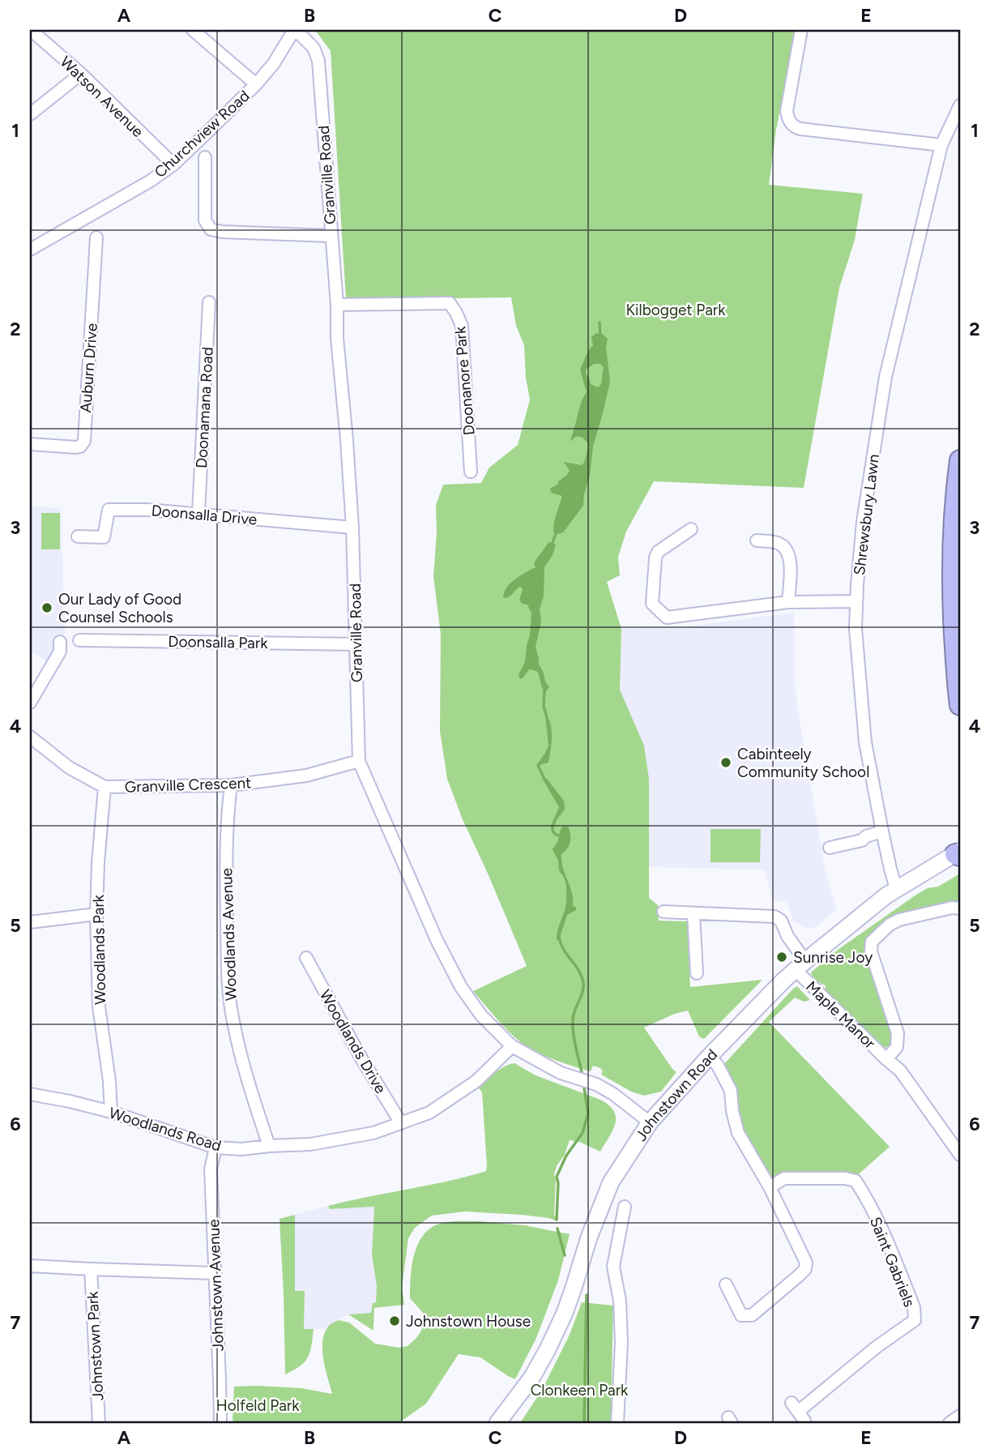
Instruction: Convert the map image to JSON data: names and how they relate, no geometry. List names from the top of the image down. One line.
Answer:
{"streets":{"street":["Watson Avenue","Churchview Road","Granville Road","Auburn Drive","Doonanore Park","Doonamana Road","Doonsalla Drive","Shrewsbury Lawn","Doonsalla Park","Granville Crescent","Woodlands Avenue","Woodlands Park","Maple Manor","Woodlands Drive","Johnstown Road","Woodlands Road","Saint Gabriels","Johnstown Avenue","Johnstown Park"]},"crossings":[["Watson Avenue","Churchview Road"],["Churchview Road","Granville Road"],["Granville Road","Doonanore Park"],["Granville Road","Doonsalla Drive"],["Granville Road","Doonsalla Park"],["Granville Road","Granville Crescent"],["Granville Road","Johnstown Road"],["Granville Road","Woodlands Road"],["Doonamana Road","Doonsalla Drive"],["Shrewsbury Lawn","Johnstown Road"],["Granville Crescent","Woodlands Avenue"],["Granville Crescent","Woodlands Park"],["Woodlands Avenue","Woodlands Road"],["Woodlands Park","Woodlands Road"],["Maple Manor","Johnstown Road"],["Woodlands Drive","Woodlands Road"],["Woodlands Road","Johnstown Avenue"]],"parks":["Kilbogget Park","Clonkeen Park","Holfeld Park"],"places":["Our Lady of Good Counsel Schools","Cabinteely Community School","Sunrise Joy","Johnstown House"],"grid":{"columns":["A","B","C","D","E"],"rows":["1","2","3","4","5","6","7"]}}
